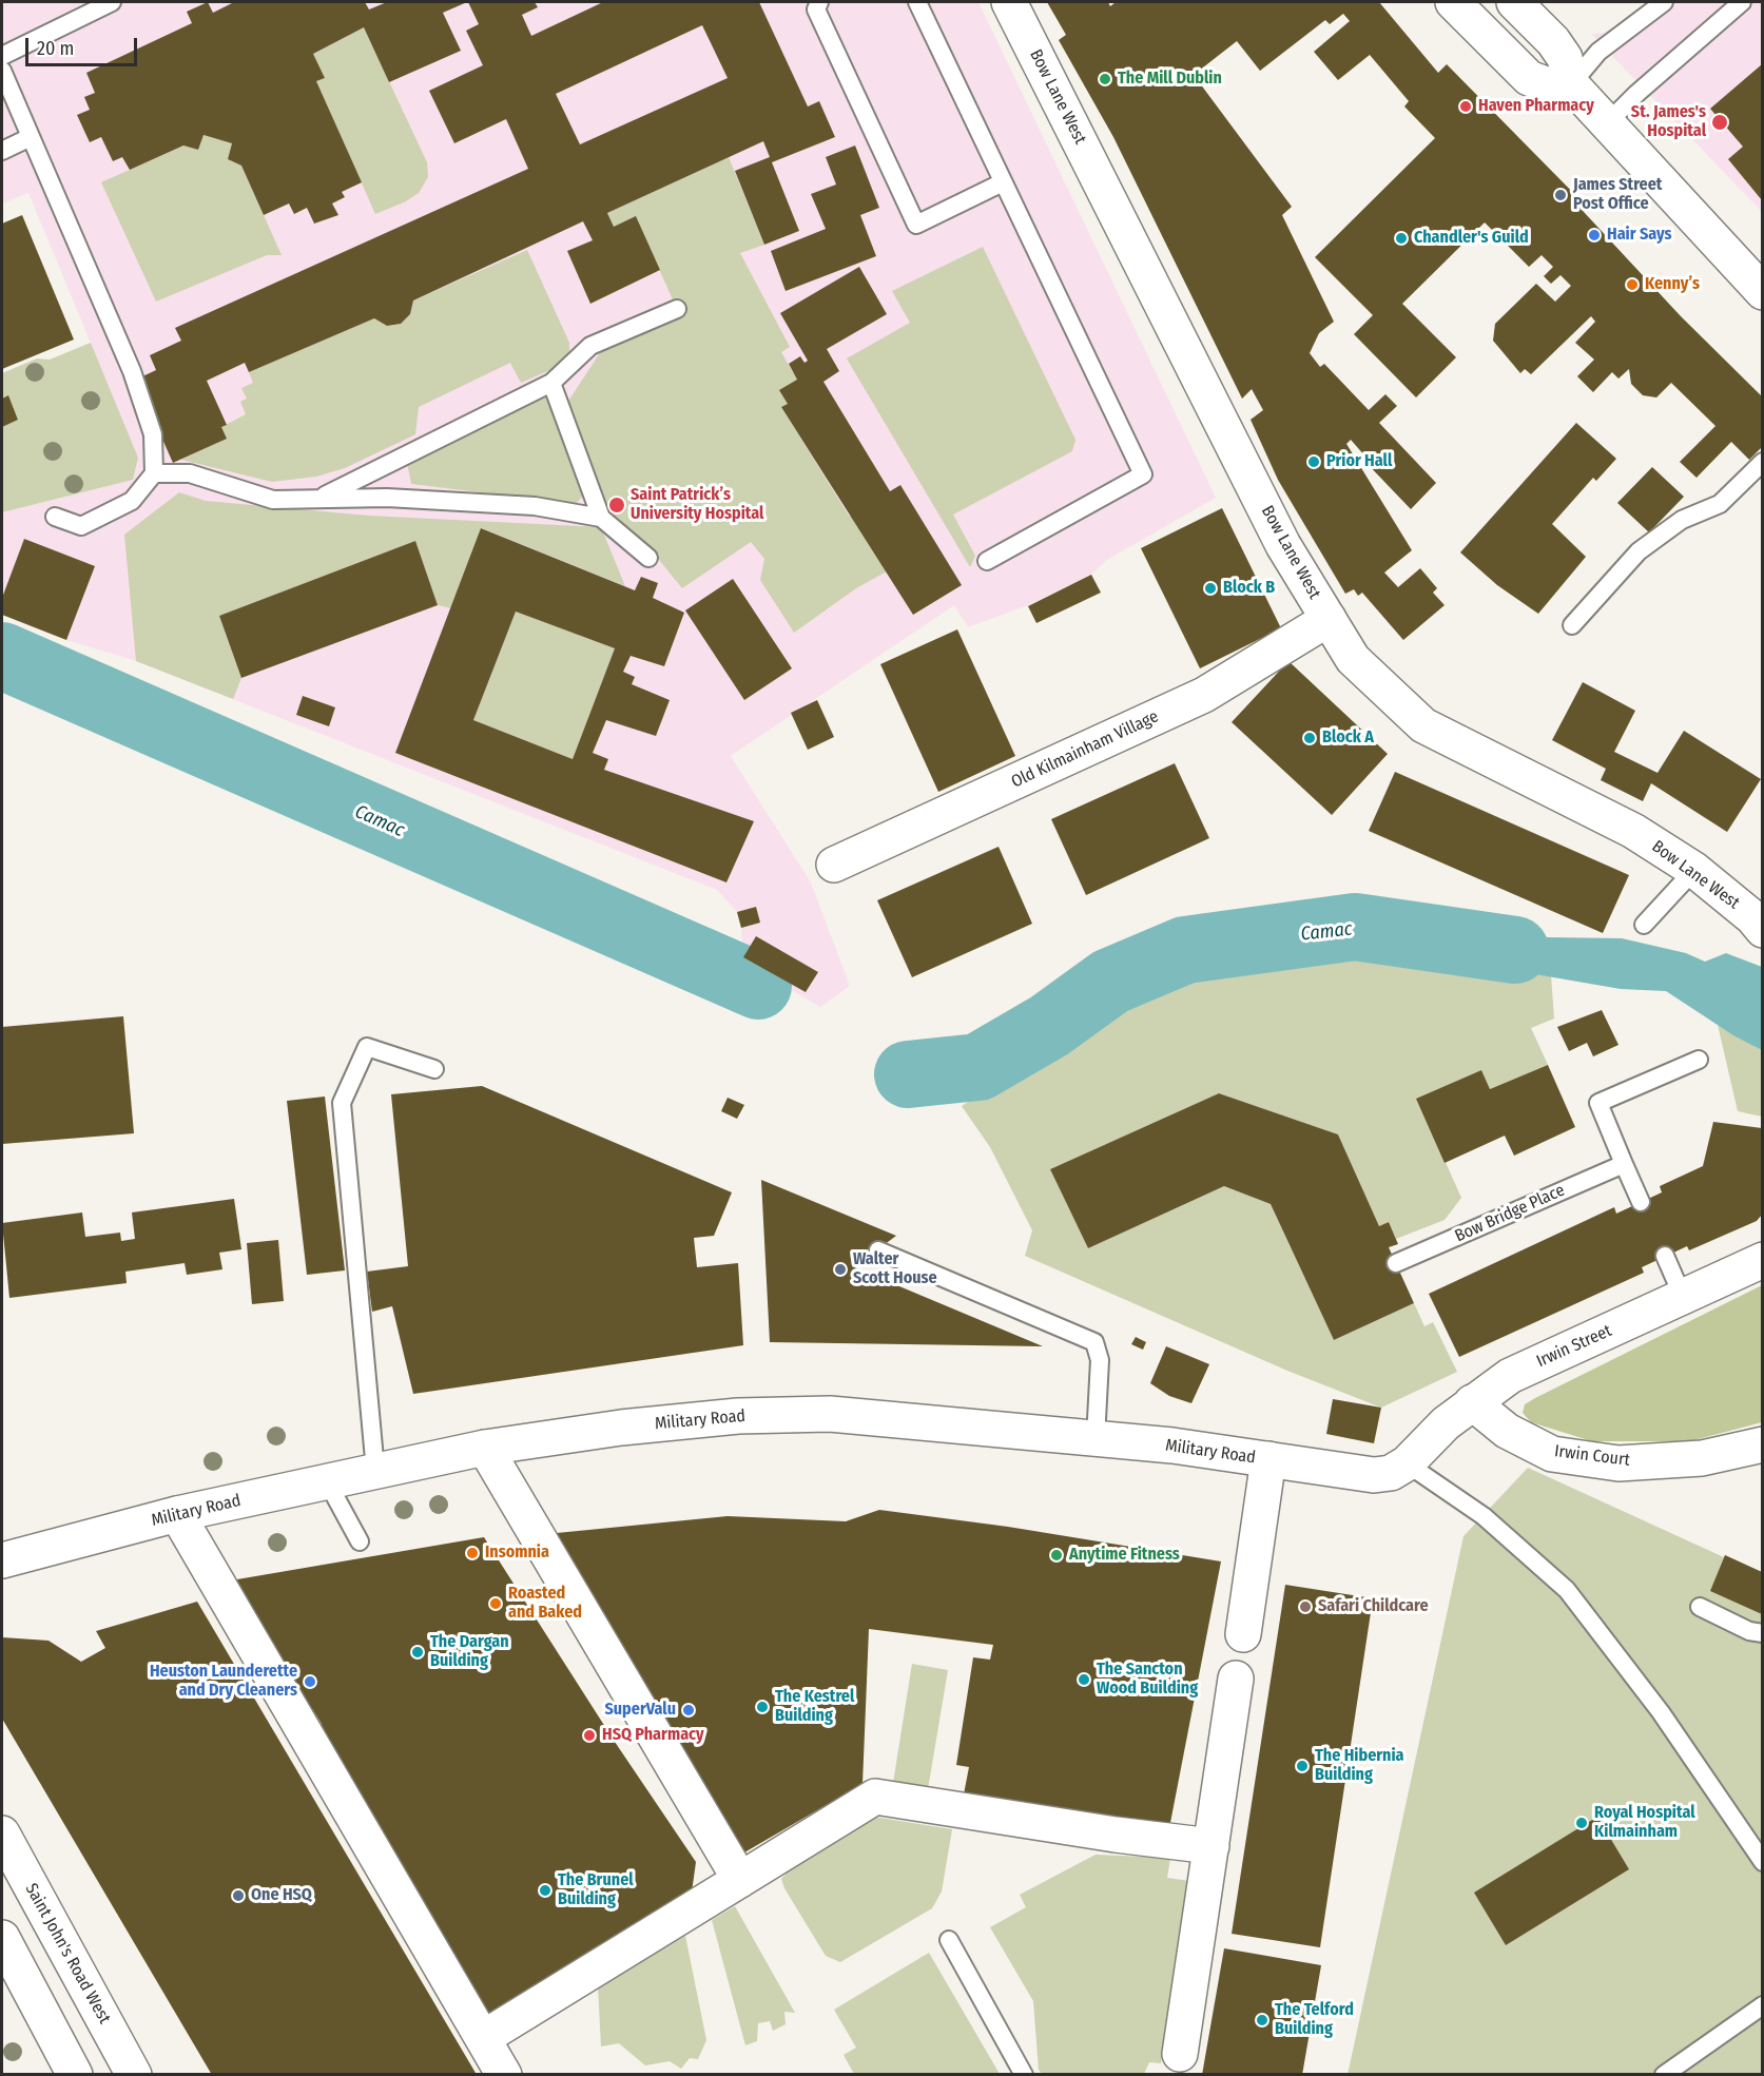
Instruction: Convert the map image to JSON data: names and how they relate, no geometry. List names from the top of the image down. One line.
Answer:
{"streets":{"street":["Bow Lane West","Old Kilmainham Village","Irwin Street","Military Road","Irwin Court","Saint John's Road West"],"lane":["Bow Bridge Place"]},"crossings":[["Bow Lane West","Old Kilmainham Village"],["Irwin Street","Military Road"],["Irwin Street","Irwin Court"]],"water":["Camac"],"places":["The Mill Dublin","Haven Pharmacy","St. James's Hospital","James Street Post Office","Hair Says","Chandler's Guild","Kenny’s","Prior Hall","Saint Patrick’s University Hospital","Block B","Block A","Walter Scott House","Insomnia","Anytime Fitness","Roasted and Baked","Safari Childcare","The Dargan Building","The Sancton Wood Building","Heuston Launderette and Dry Cleaners","The Kestrel Building","SuperValu","HSQ Pharmacy","The Hibernia Building","Royal Hospital Kilmainham","The Brunel Building","One HSQ","The Telford Building"],"scale_bar":"20 m"}
